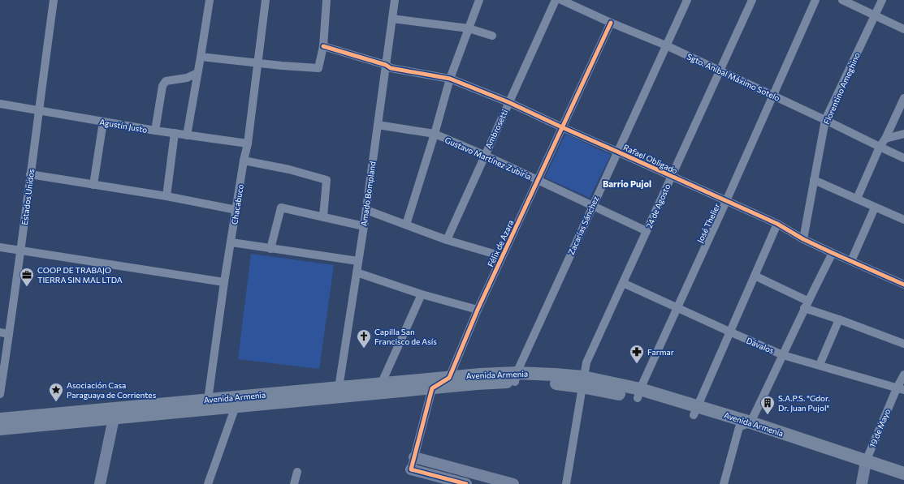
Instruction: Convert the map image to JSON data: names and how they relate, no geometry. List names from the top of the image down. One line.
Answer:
{"streets":{"main road":["Avenida Armenia"],"street":["Sgto. Aníbal Máximo Sotelo","Florentino Ameghino","Agustín Justo","Ambrosetti","Gustavo Martínez Zubiria","Rafael Obligado","Amado Bompland","Estados Unidos","Chacabuco","24 de Agosto","José Thelier","Zacarías Sánchez","Félix de Azara","Dávalos","19 de Mayo"]},"crossings":[["Sgto. Aníbal Máximo Sotelo","Florentino Ameghino"],["Sgto. Aníbal Máximo Sotelo","24 de Agosto"],["Sgto. Aníbal Máximo Sotelo","José Thelier"],["Sgto. Aníbal Máximo Sotelo","Zacarías Sánchez"],["Sgto. Aníbal Máximo Sotelo","Félix de Azara"],["Florentino Ameghino","Rafael Obligado"],["Agustín Justo","Estados Unidos"],["Agustín Justo","Chacabuco"],["Ambrosetti","Gustavo Martínez Zubiria"],["Ambrosetti","Rafael Obligado"],["Gustavo Martínez Zubiria","Amado Bompland"],["Gustavo Martínez Zubiria","24 de Agosto"],["Gustavo Martínez Zubiria","Zacarías Sánchez"],["Gustavo Martínez Zubiria","Félix de Azara"],["Rafael Obligado","Amado Bompland"],["Rafael Obligado","24 de Agosto"],["Rafael Obligado","José Thelier"],["Rafael Obligado","Zacarías Sánchez"],["Rafael Obligado","Félix de Azara"],["Amado Bompland","Avenida Armenia"],["Chacabuco","Avenida Armenia"],["24 de Agosto","Dávalos"],["24 de Agosto","Avenida Armenia"],["José Thelier","Dávalos"],["José Thelier","Avenida Armenia"],["Zacarías Sánchez","Avenida Armenia"],["Félix de Azara","Avenida Armenia"],["Dávalos","19 de Mayo"],["Avenida Armenia","19 de Mayo"]],"districts":["Barrio Pujol"],"places":{"office":["COOP DE TRABAJO TIERRA SIN MAL LTDA"],"church":["Capilla San Francisco de Asís"],"pharmacy":["Farmar"],"place":["Asociación Casa Paraguaya de Corrientes"],"building":["S.A.P.S. \"Gdor. Dr. Juan Pujol\""]}}
